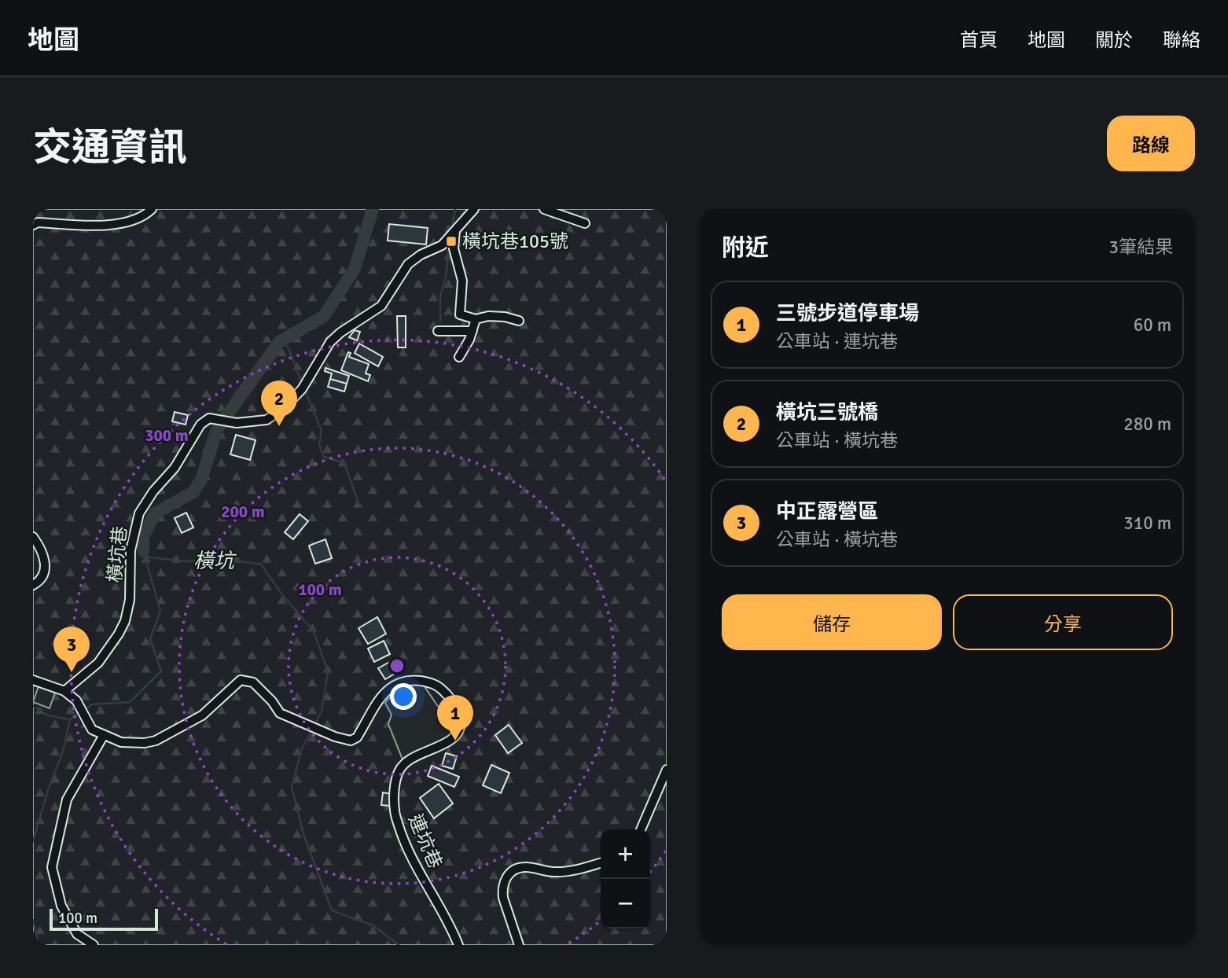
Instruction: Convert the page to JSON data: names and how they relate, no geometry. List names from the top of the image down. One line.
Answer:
{"streets":{"street":["橫坑巷","連坑巷"]},"water":["橫坑"],"places":{"transit":["橫坑巷105號"]},"scale_bar":"100 m","page":{"header":"地圖","nav":["首頁","地圖","關於","聯絡"],"title":"交通資訊","buttons":["路線",["儲存","分享"]],"heading":["附近","3筆結果"],"list":[{"mark":"1","name":"三號步道停車場","note":"公車站 · 連坑巷","value":"60 m"},{"mark":"2","name":"橫坑三號橋","note":"公車站 · 橫坑巷","value":"280 m"},{"mark":"3","name":"中正露營區","note":"公車站 · 橫坑巷","value":"310 m"}],"pins":["2","3","1"],"map_buttons":["+","−"],"scale":"100 m"},"rings":["300 m","200 m","100 m"]}
